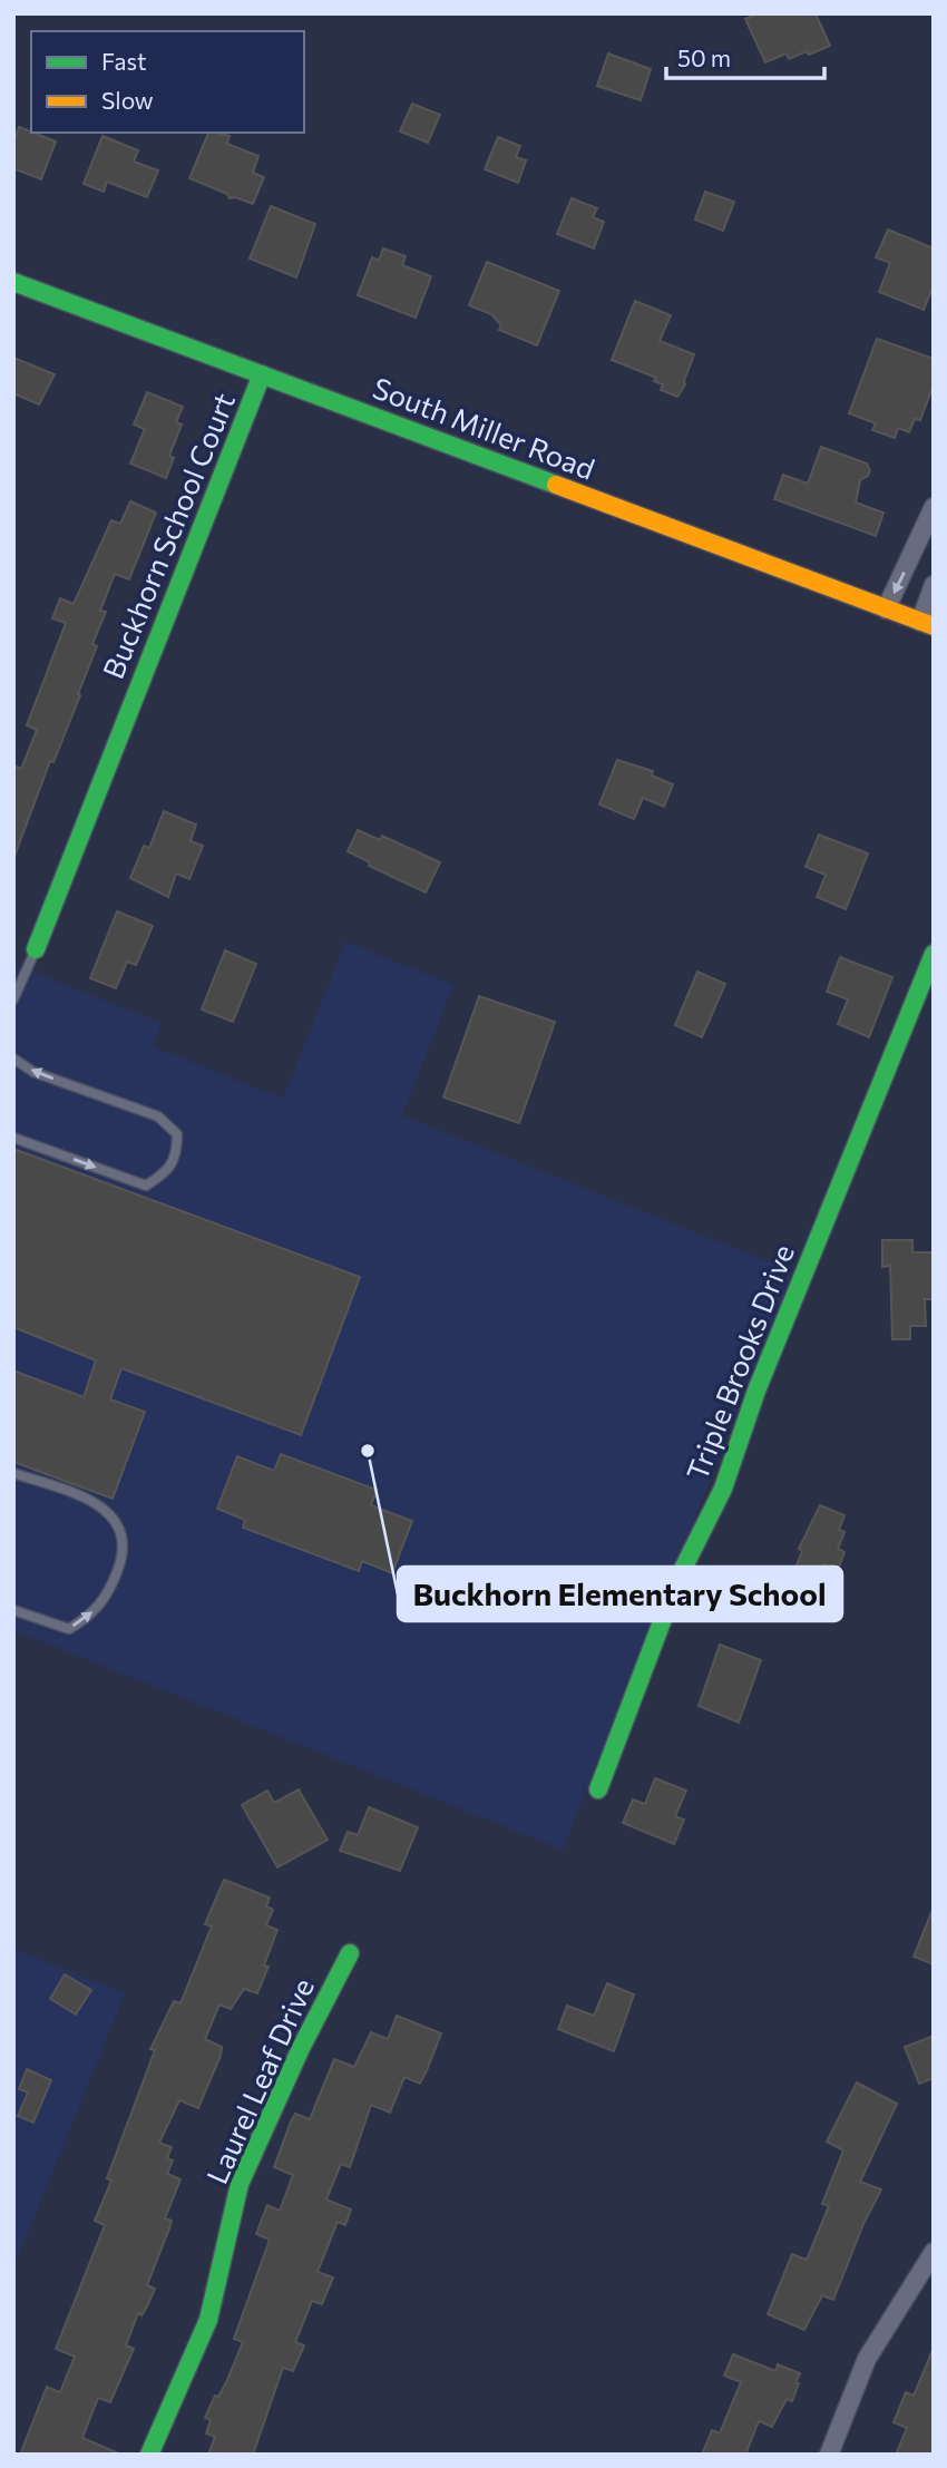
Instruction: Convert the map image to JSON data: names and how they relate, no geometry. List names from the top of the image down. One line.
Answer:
{"streets":{"street":["South Miller Road","Buckhorn School Court","Triple Brooks Drive","Laurel Leaf Drive"]},"crossings":[["South Miller Road","Buckhorn School Court"]],"places":["Buckhorn Elementary School"],"legend":["Fast","Slow"],"scale_bar":"50 m"}
